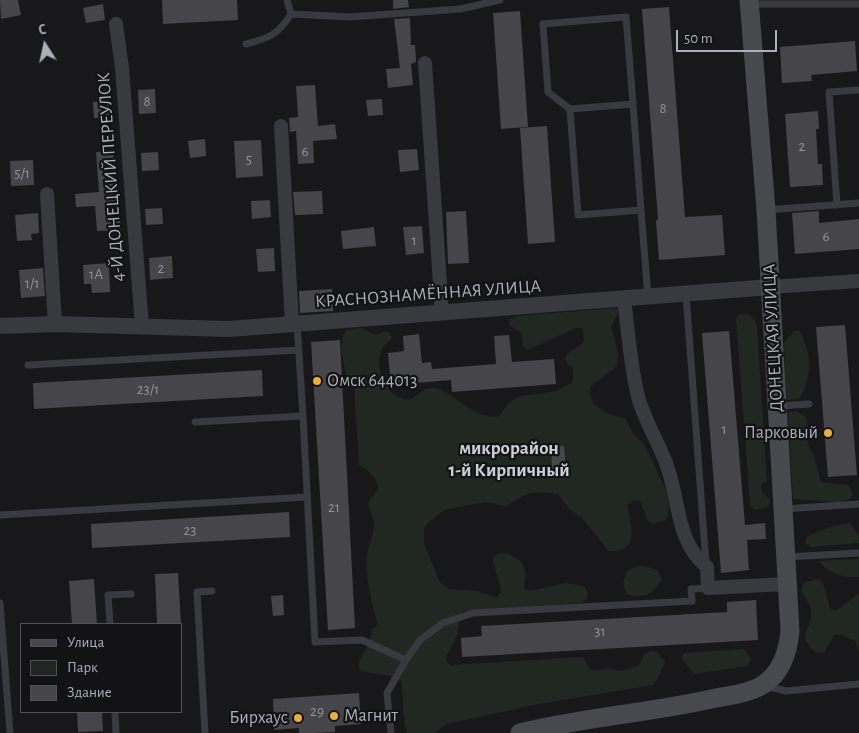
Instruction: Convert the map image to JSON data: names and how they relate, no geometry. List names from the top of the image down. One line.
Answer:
{"streets":{"main road":["ДОНЕЦКАЯ УЛИЦА"],"street":["4-Й ДОНЕЦКИЙ ПЕРЕУЛОК","КРАСНОЗНАМЁННАЯ УЛИЦА"]},"crossings":[["4-Й ДОНЕЦКИЙ ПЕРЕУЛОК","КРАСНОЗНАМЁННАЯ УЛИЦА"],["КРАСНОЗНАМЁННАЯ УЛИЦА","ДОНЕЦКАЯ УЛИЦА"]],"districts":["микрорайон 1-й Кирпичный"],"places":["Омск 644013","Парковый","Магнит","Бирхаус"],"house_numbers":["8","8","2","6","5","5/1","6","1","2","1А","1/1","23/1","1","21","23","31","29"],"legend":["Улица","Парк","Здание"],"scale_bar":"50 m","north":"top"}
